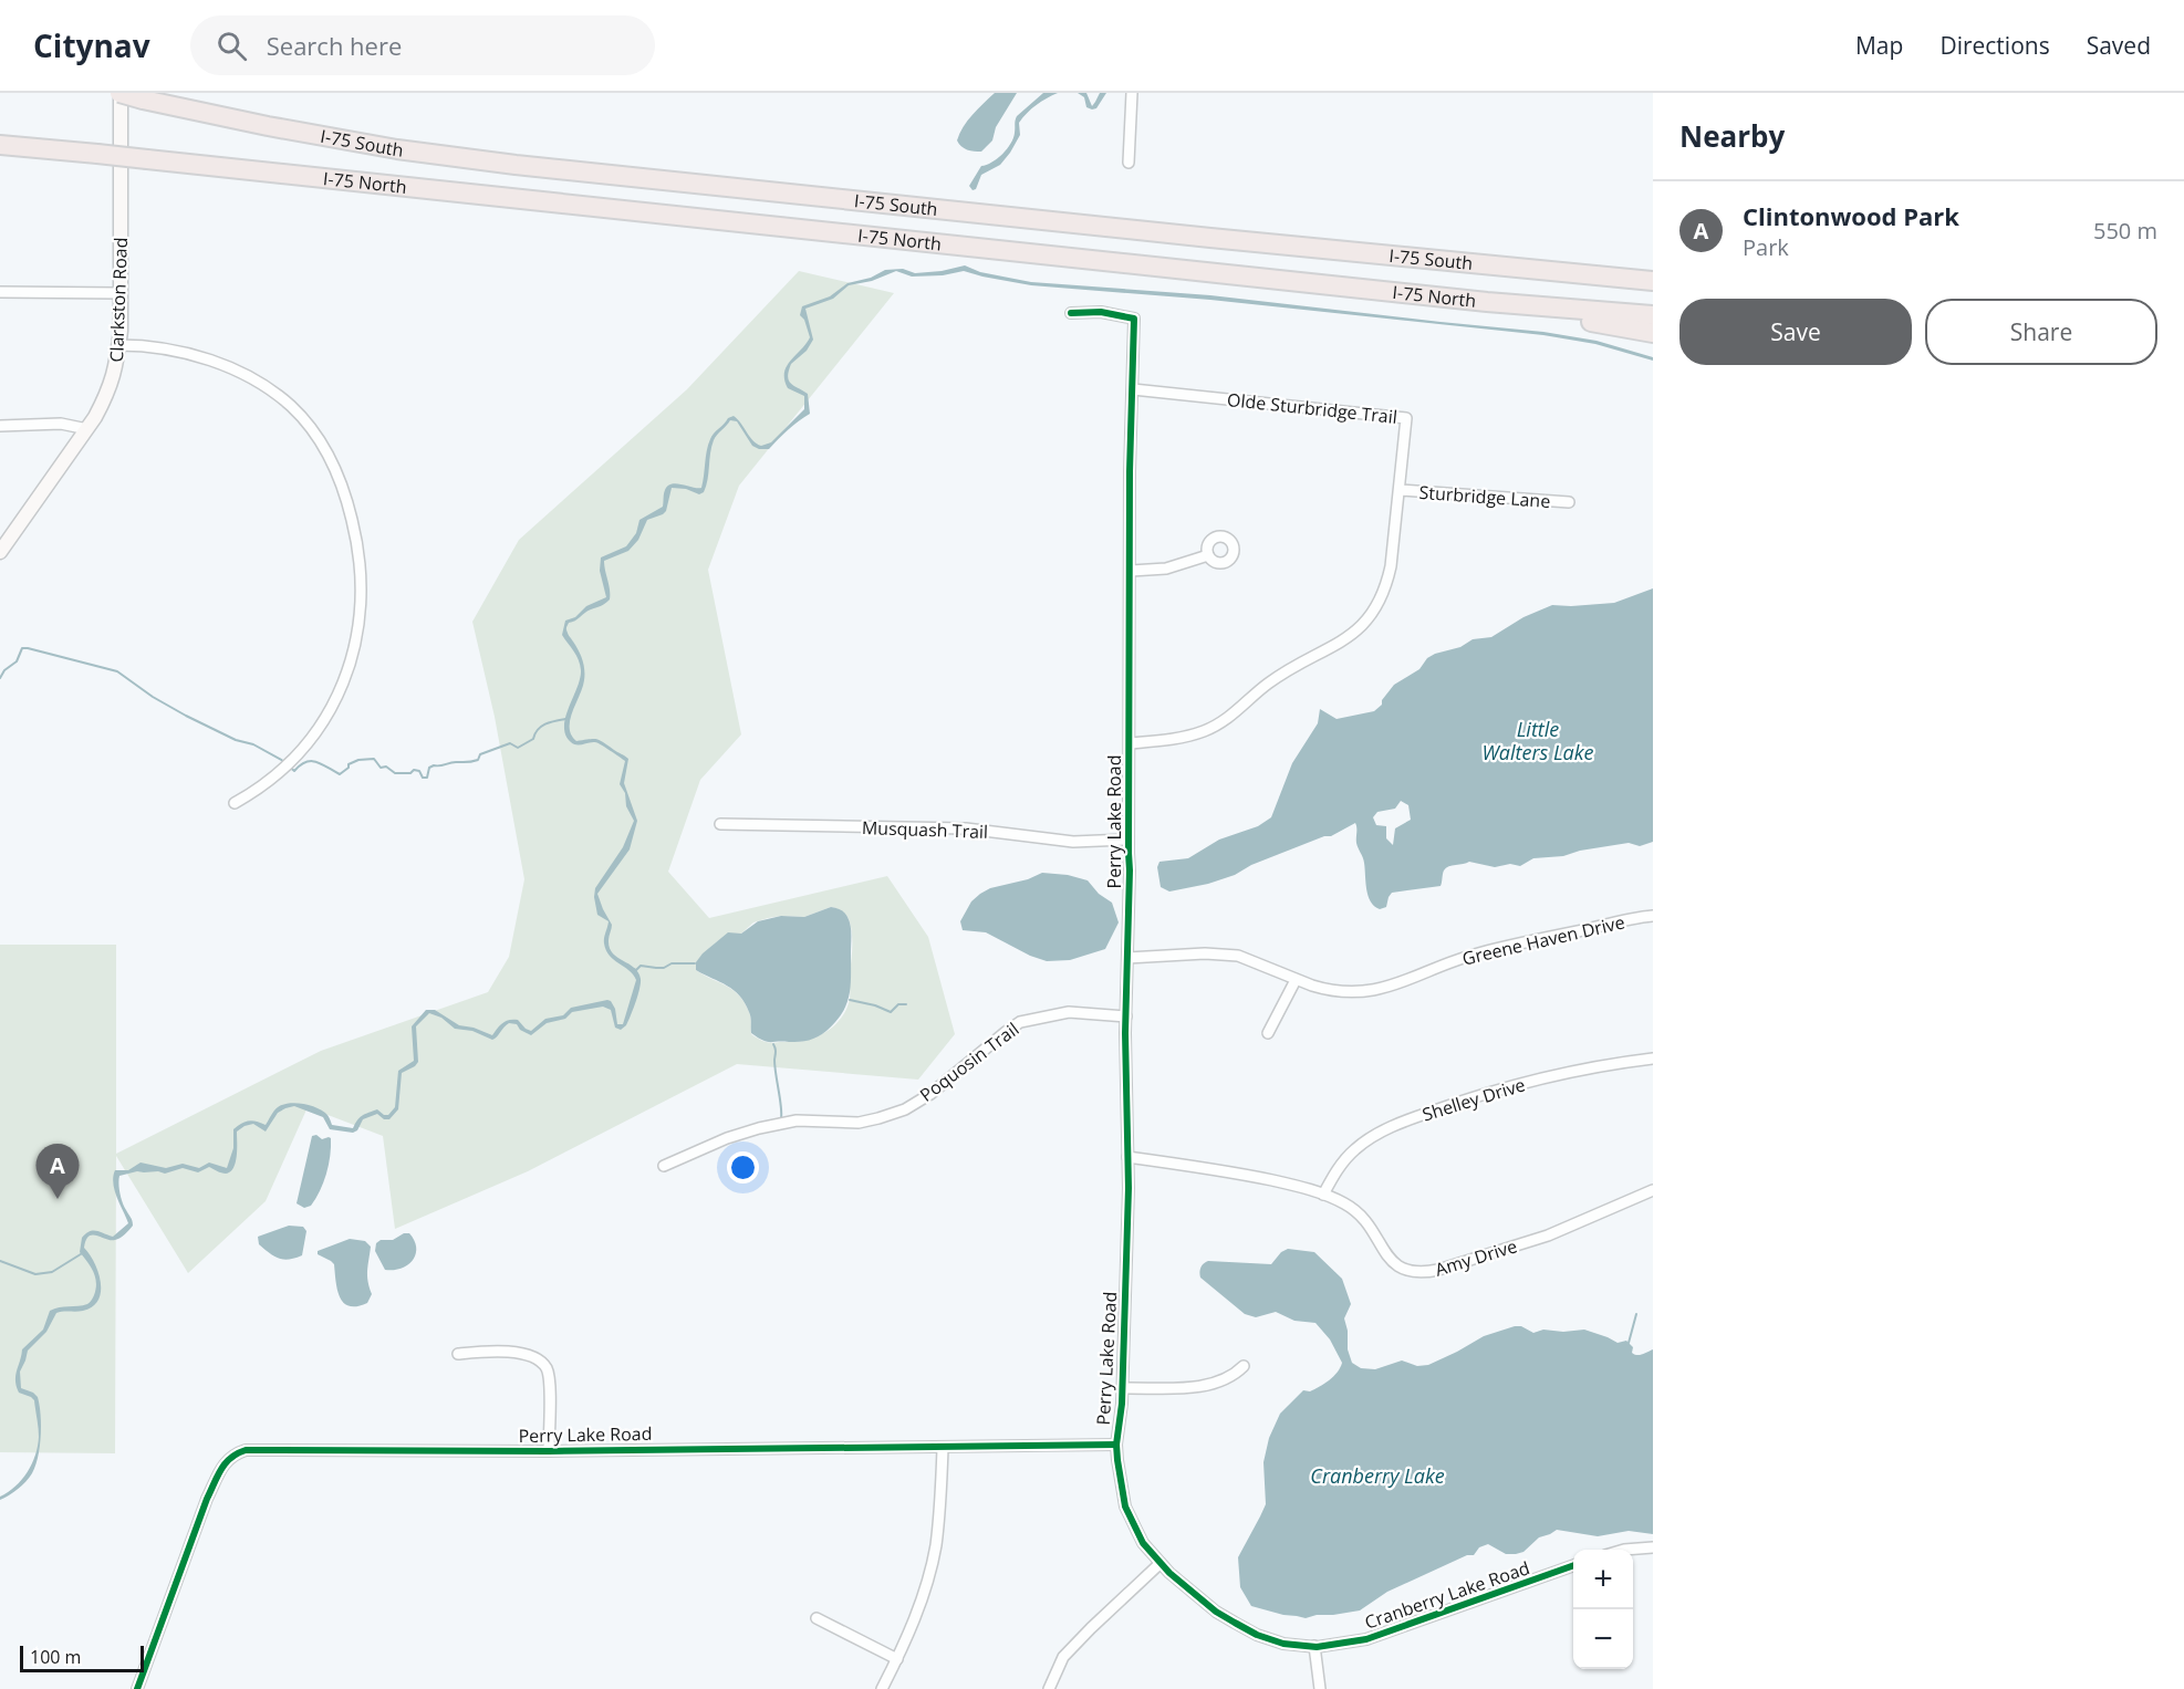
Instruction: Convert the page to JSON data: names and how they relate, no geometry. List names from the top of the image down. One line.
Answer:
{"streets":{"highway":["I-75 South","I-75 North"],"street":["Clarkston Road","Olde Sturbridge Trail","Sturbridge Lane","Perry Lake Road","Musquash Trail","Greene Haven Drive","Poquosin Trail","Shelley Drive","Amy Drive","Cranberry Lake Road"]},"crossings":[["I-75 South","Clarkston Road"],["Olde Sturbridge Trail","Sturbridge Lane"],["Olde Sturbridge Trail","Perry Lake Road"],["Perry Lake Road","Musquash Trail"],["Perry Lake Road","Greene Haven Drive"],["Perry Lake Road","Poquosin Trail"],["Perry Lake Road","Amy Drive"],["Perry Lake Road","Cranberry Lake Road"],["Shelley Drive","Amy Drive"]],"water":["Little Walters Lake","Cranberry Lake"],"scale_bar":"100 m","page":{"header":"Citynav","search":"Search here","nav":["Map","Directions","Saved"],"heading":"Nearby","list":[{"mark":"A","name":"Clintonwood Park","note":"Park","value":"550 m"}],"buttons":["Save","Share"],"pins":"A","map_buttons":["+","−"],"scale":"100 m"}}
